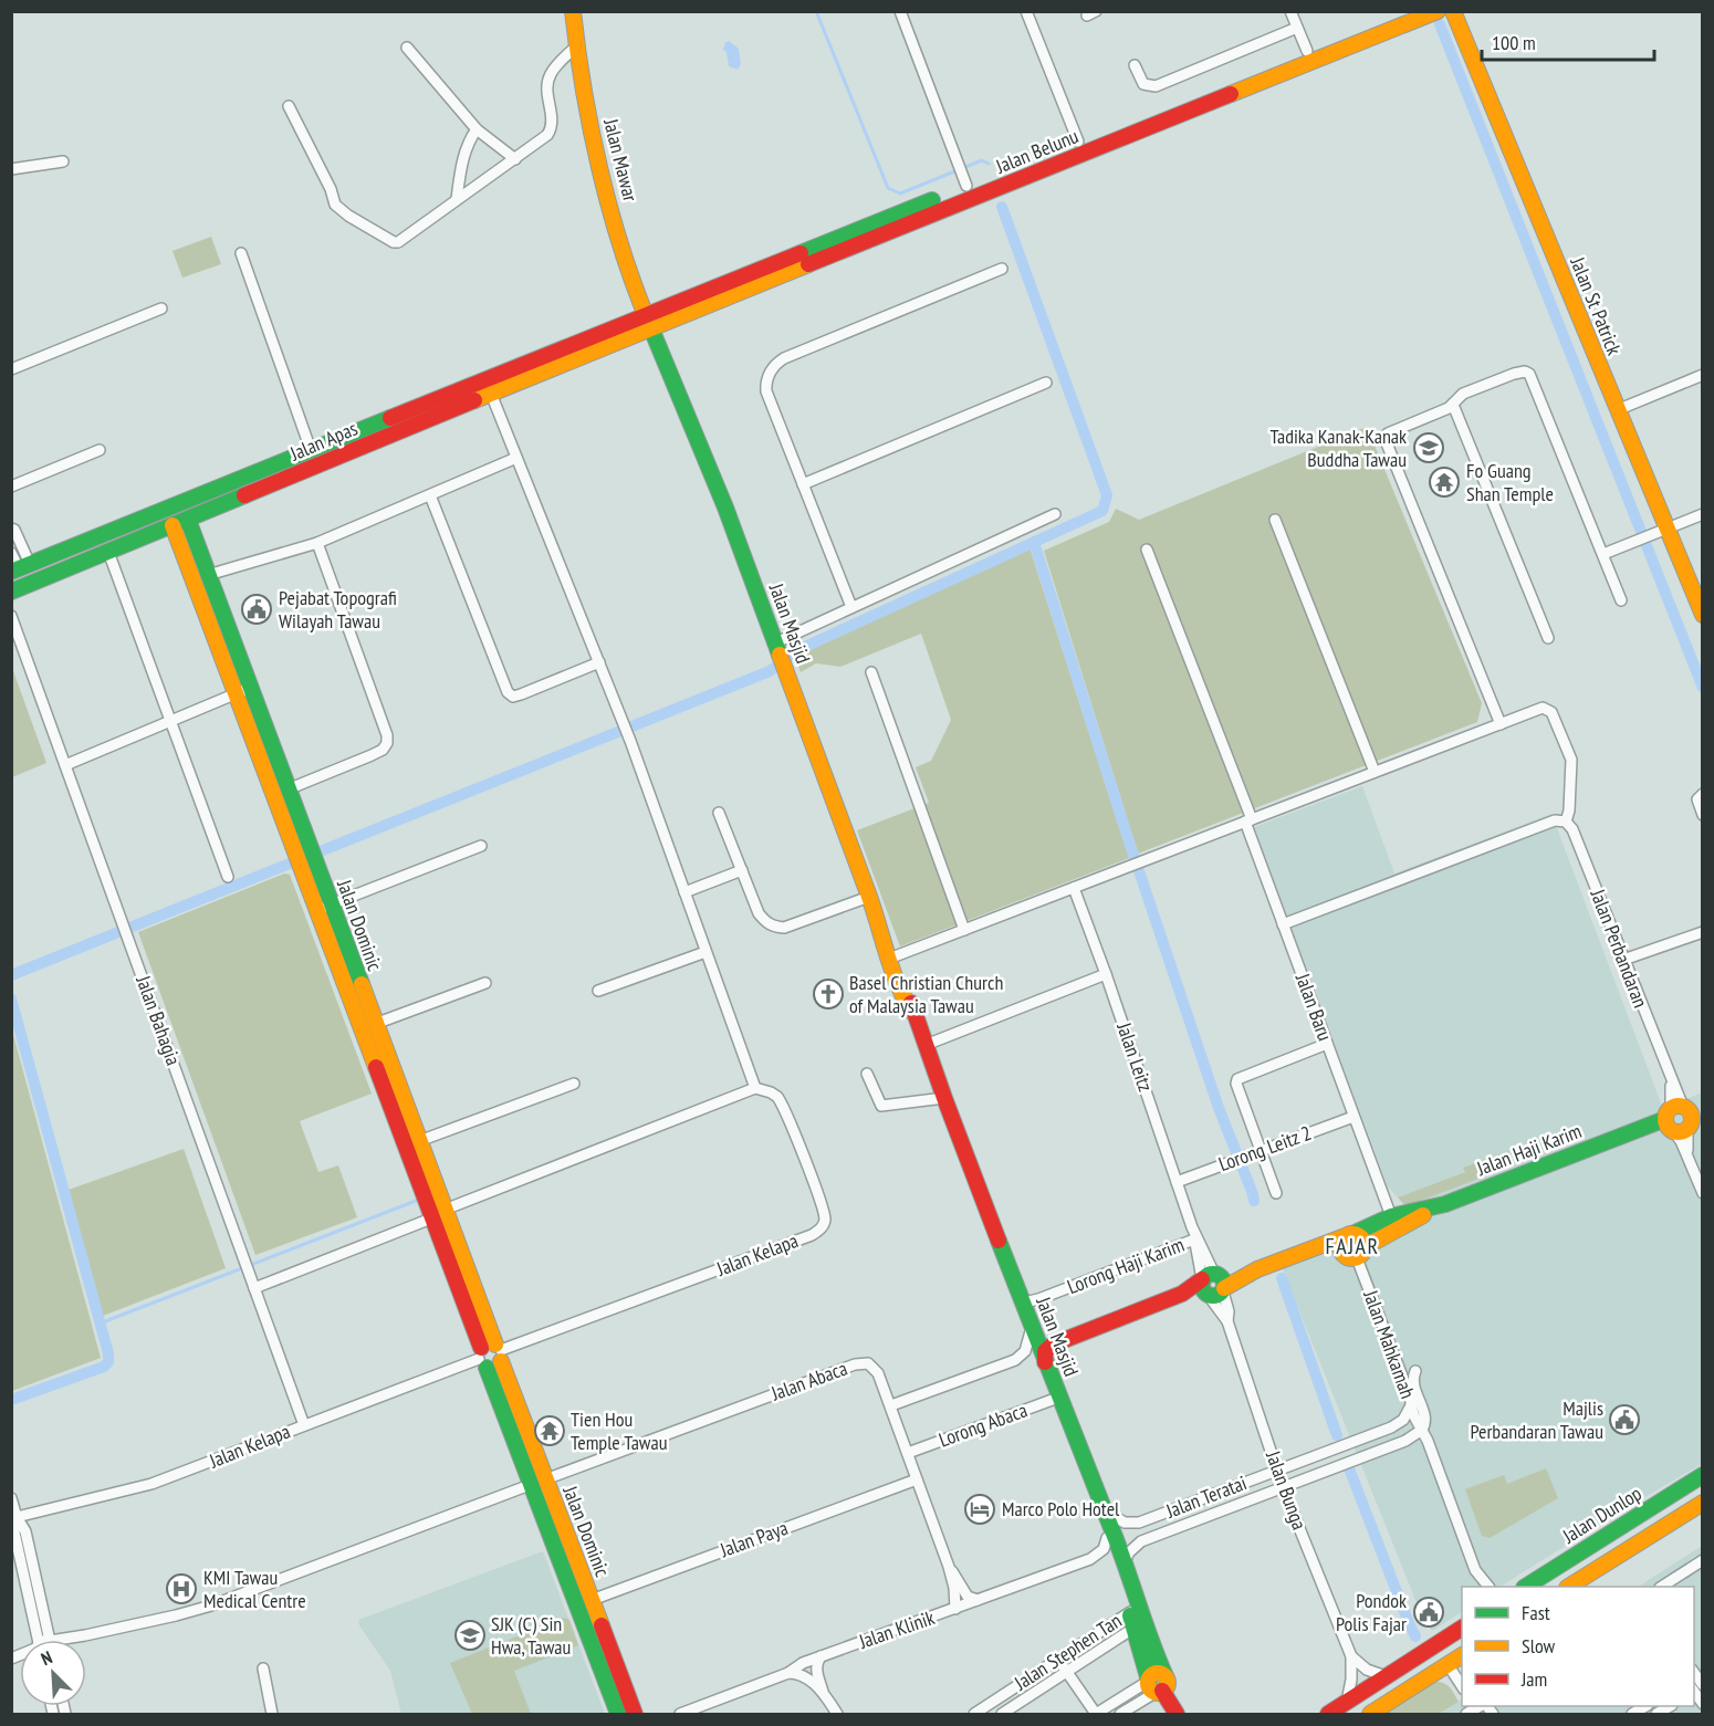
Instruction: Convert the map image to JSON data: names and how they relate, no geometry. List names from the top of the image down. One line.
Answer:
{"streets":{"main road":["Jalan Belunu","Jalan Mawar","Jalan St Patrick","Jalan Apas","Jalan Masjid","Jalan Dominic","Jalan Haji Karim","Jalan Dunlop"],"street":["Jalan Perbandaran","Jalan Baru","Jalan Bahagia","Jalan Leitz","Lorong Leitz 2","Jalan Kelapa","Lorong Haji Karim","Jalan Mahkamah","Jalan Abaca","Lorong Abaca","Jalan Bunga","Jalan Teratai","Jalan Paya","Jalan Klinik","Jalan Stephen Tan"]},"crossings":[["Jalan Belunu","Jalan Mawar"],["Jalan Belunu","Jalan Apas"],["Jalan Belunu","Jalan Masjid"],["Jalan Mawar","Jalan Apas"],["Jalan Mawar","Jalan Masjid"],["Jalan Apas","Jalan Masjid"],["Jalan Apas","Jalan Dominic"],["Jalan Masjid","Lorong Haji Karim"],["Jalan Masjid","Lorong Abaca"],["Jalan Masjid","Jalan Teratai"],["Jalan Dominic","Jalan Kelapa"],["Jalan Dominic","Jalan Abaca"],["Jalan Dominic","Jalan Paya"],["Jalan Perbandaran","Jalan Haji Karim"],["Jalan Baru","Lorong Leitz 2"],["Jalan Bahagia","Jalan Kelapa"],["Jalan Leitz","Lorong Leitz 2"],["Jalan Leitz","Jalan Bunga"],["Lorong Haji Karim","Jalan Bunga"],["Jalan Mahkamah","Jalan Teratai"],["Jalan Abaca","Lorong Abaca"],["Jalan Abaca","Jalan Paya"],["Jalan Bunga","Jalan Teratai"]],"districts":["FAJAR"],"places":{"school or university":["Tadika Kanak-Kanak Buddha Tawau","SJK (C) Sin Hwa, Tawau"],"temple":["Fo Guang Shan Temple","Tien Hou Temple Tawau"],"public building":["Pejabat Topografi Wilayah Tawau","Majlis Perbandaran Tawau","Pondok Polis Fajar"],"church":["Basel Christian Church of Malaysia Tawau"],"hotel":["Marco Polo Hotel"],"hospital":["KMI Tawau Medical Centre"]},"legend":["Fast","Slow","Jam"],"scale_bar":"100 m","north":"top left"}
